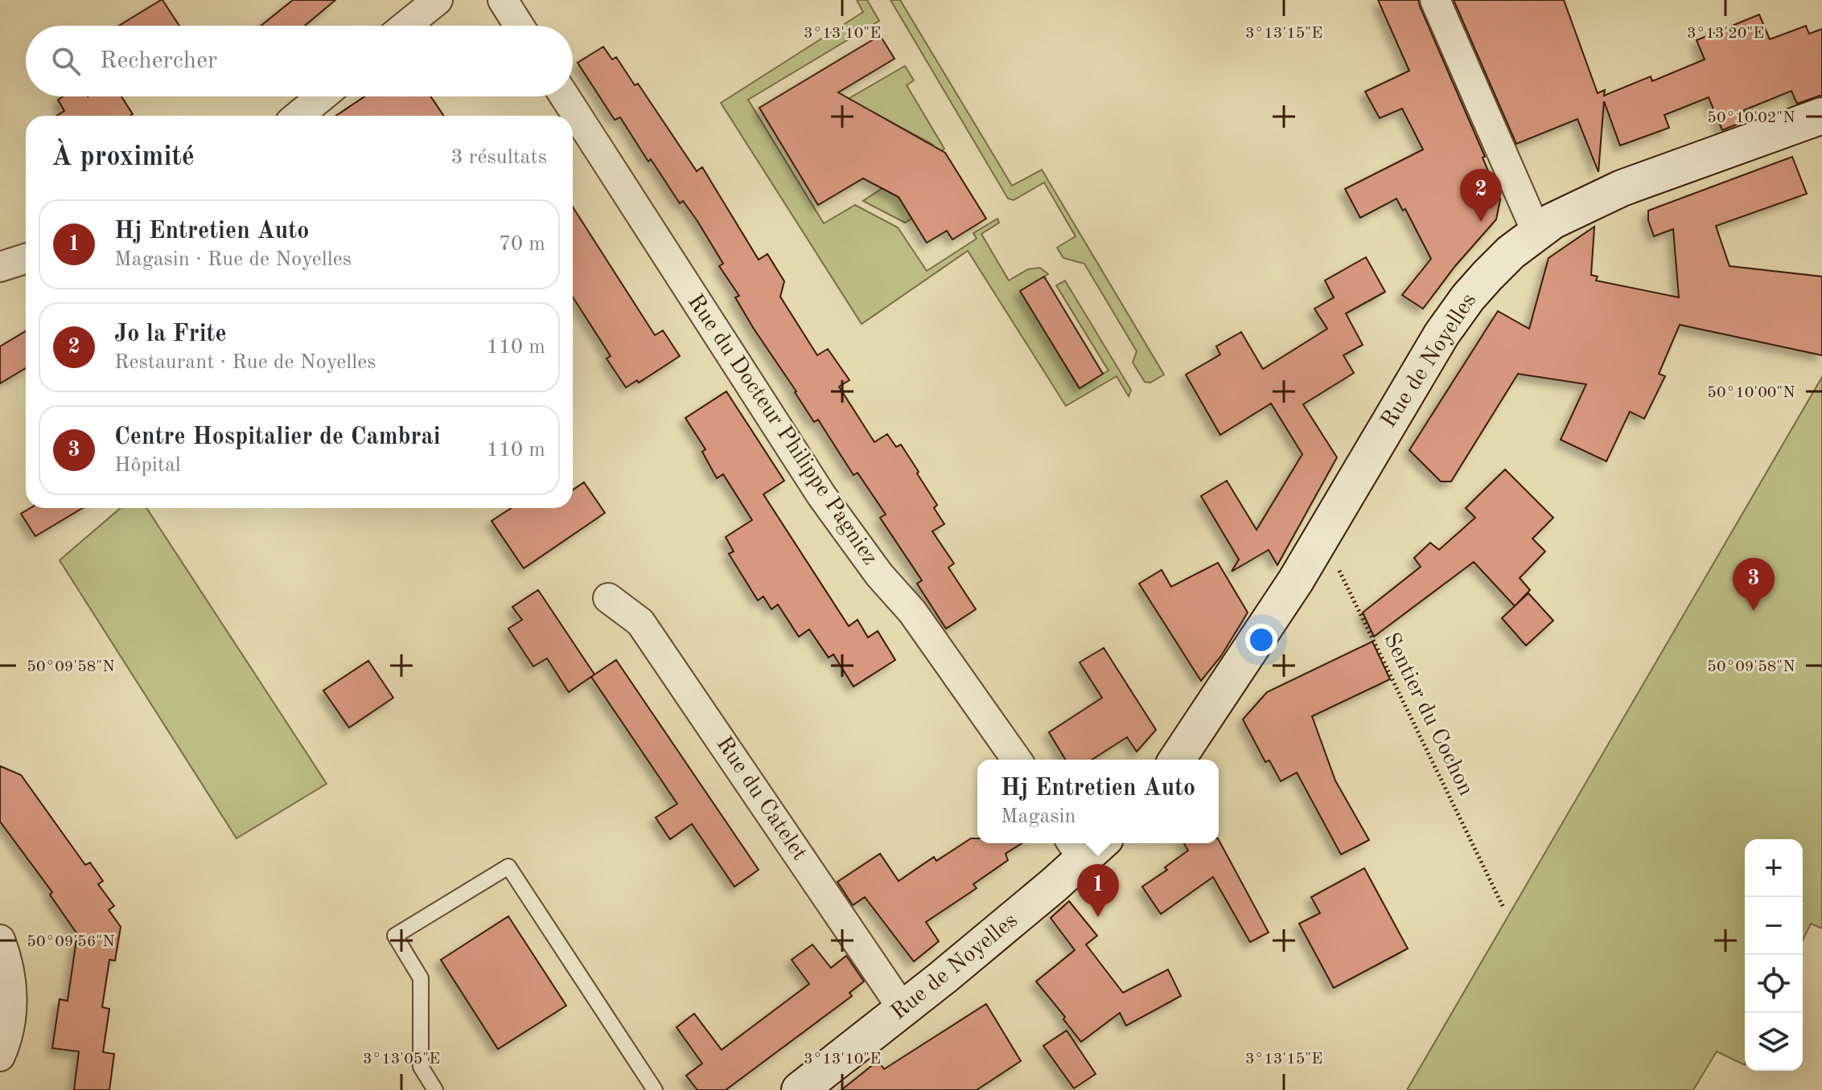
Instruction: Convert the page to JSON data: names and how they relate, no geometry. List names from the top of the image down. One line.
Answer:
{"streets":{"street":["Rue de Noyelles","Rue du Docteur Philippe Pagniez","Rue du Catelet"],"path":["Sentier du Cochon"]},"crossings":[["Rue de Noyelles","Sentier du Cochon"],["Rue de Noyelles","Rue du Catelet"]],"page":{"search":"Rechercher","heading":["À proximité","3 résultats"],"pins":["2","3","1"],"list":[{"mark":"1","name":"Hj Entretien Auto","note":"Magasin · Rue de Noyelles","value":"70 m"},{"mark":"2","name":"Jo la Frite","note":"Restaurant · Rue de Noyelles","value":"110 m"},{"mark":"3","name":"Centre Hospitalier de Cambrai","note":"Hôpital","value":"110 m"}],"popup":["Hj Entretien Auto","Magasin"],"map_buttons":["+","−"]},"coordinates":["3°13'10\"E","3°13'15\"E","3°13'20\"E","50°10'02\"N","50°10'00\"N","50°09'58\"N","50°09'56\"N","3°13'05\"E"]}
